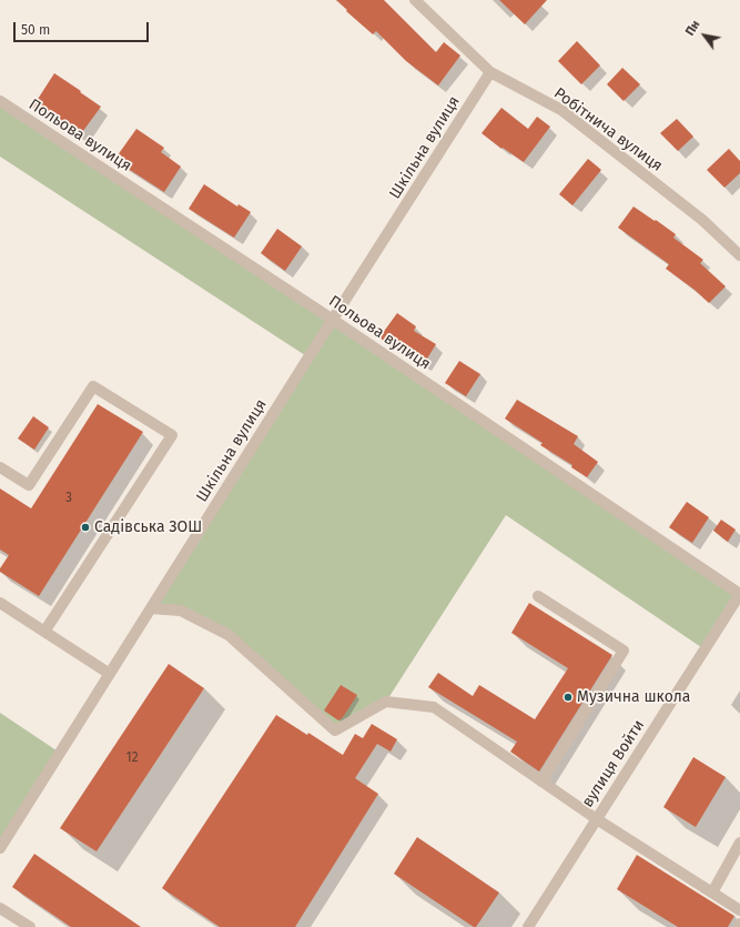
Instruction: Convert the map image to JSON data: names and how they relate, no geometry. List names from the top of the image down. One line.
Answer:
{"streets":{"street":["Робітнича вулиця","Польова вулиця","Шкільна вулиця","вулиця Войти"]},"crossings":[["Робітнича вулиця","Шкільна вулиця"],["Польова вулиця","Шкільна вулиця"],["Польова вулиця","вулиця Войти"]],"places":["Садівська ЗОШ","Музична школа"],"house_numbers":["3","12"],"scale_bar":"50 m","north":"top left"}
